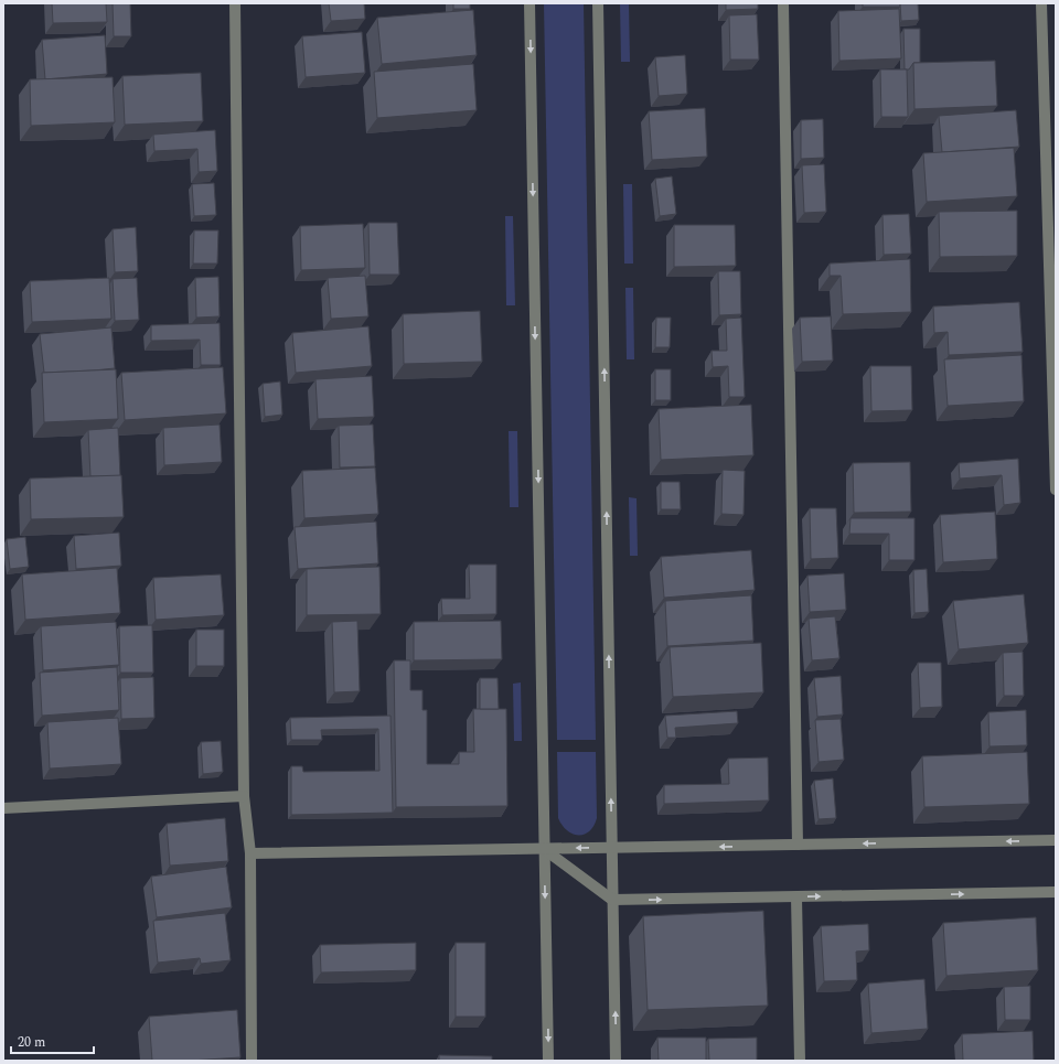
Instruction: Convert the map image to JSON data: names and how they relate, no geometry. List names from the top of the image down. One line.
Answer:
{"scale_bar":"20 m"}
